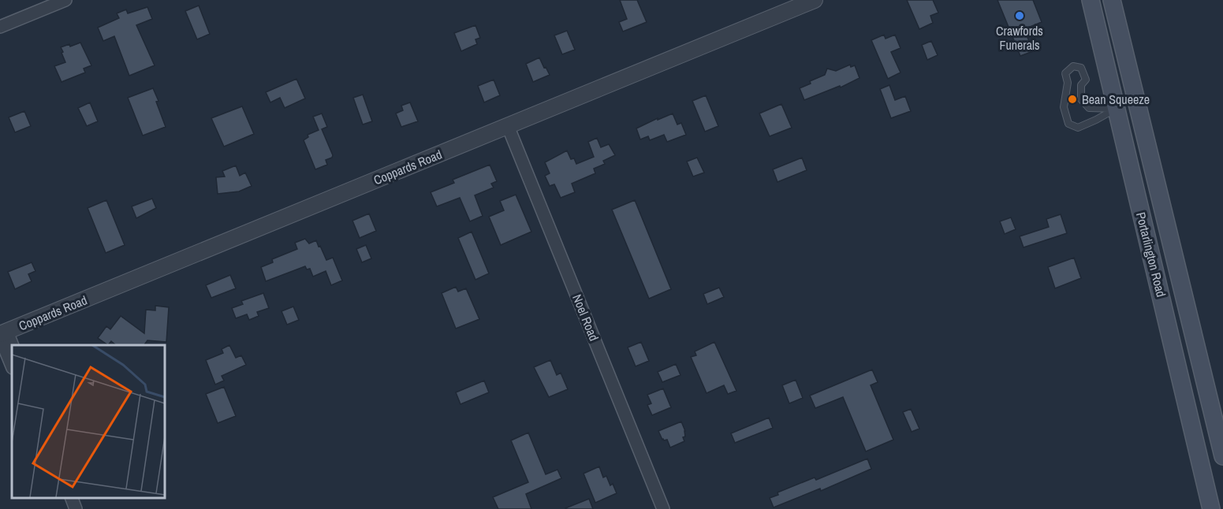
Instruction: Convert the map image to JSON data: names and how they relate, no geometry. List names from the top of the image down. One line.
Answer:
{"streets":{"main road":["Portarlington Road"],"street":["Coppards Road","Noel Road"]},"crossings":[["Coppards Road","Noel Road"]],"places":["Crawfords Funerals","Bean Squeeze"]}
